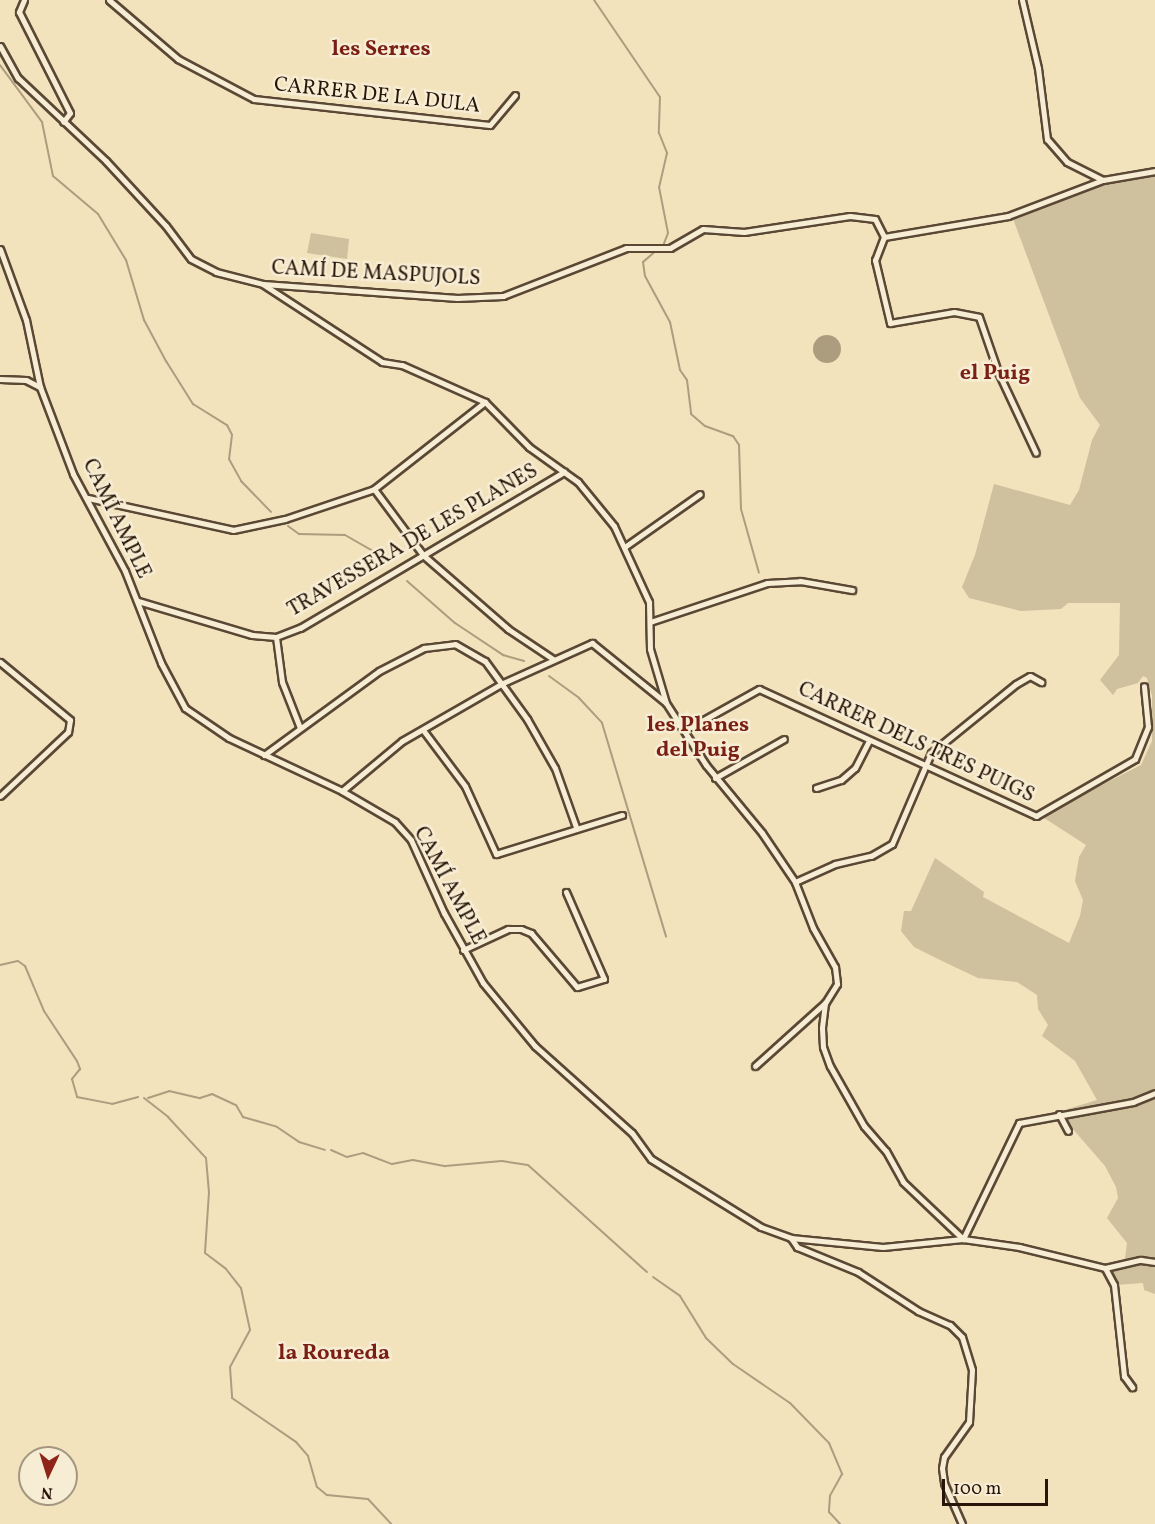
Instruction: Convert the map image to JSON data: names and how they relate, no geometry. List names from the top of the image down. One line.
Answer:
{"streets":{"street":["CARRER DE LA DULA","CAMÍ DE MASPUJOLS","CAMÍ AMPLE","TRAVESSERA DE LES PLANES","CARRER DELS TRES PUIGS"]},"crossings":[["CAMÍ AMPLE","TRAVESSERA DE LES PLANES"]],"districts":["les Serres","el Puig","les Planes del Puig","la Roureda"],"scale_bar":"100 m","north":"bottom"}
